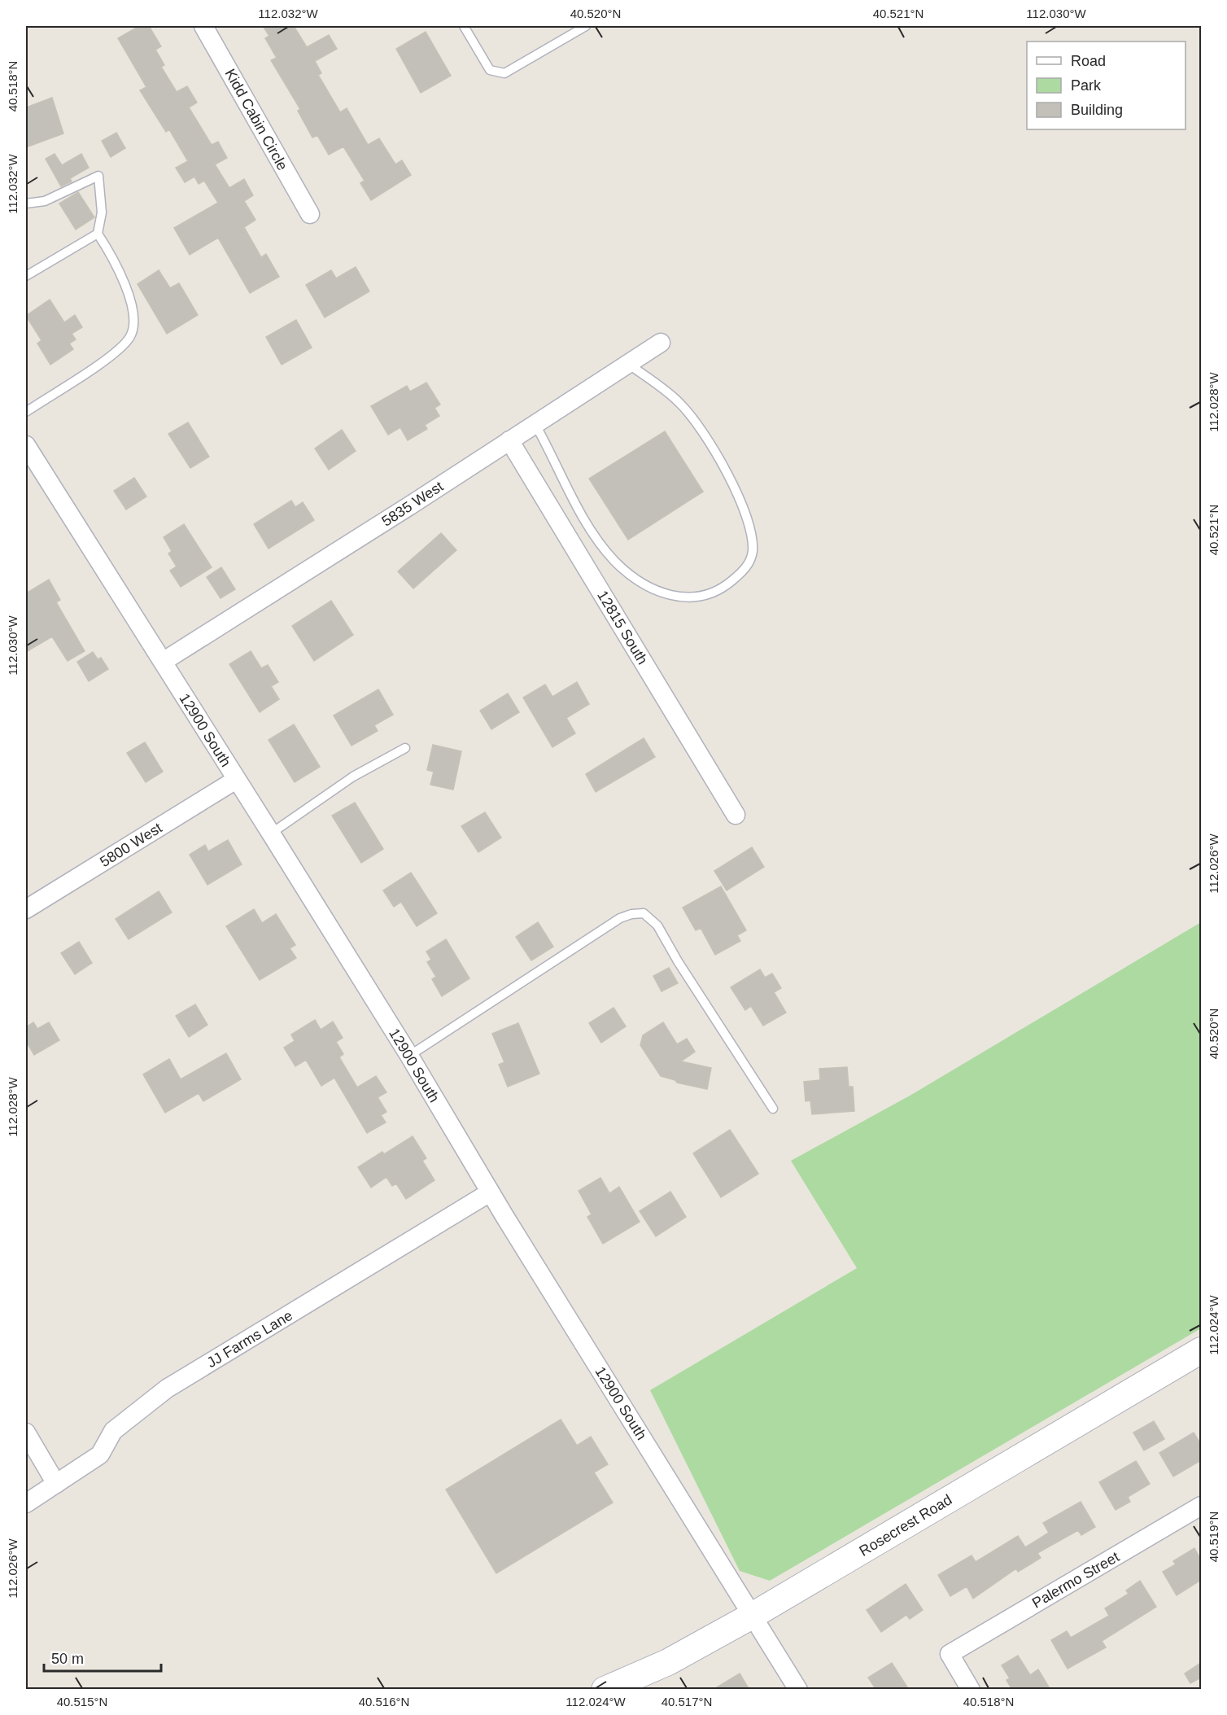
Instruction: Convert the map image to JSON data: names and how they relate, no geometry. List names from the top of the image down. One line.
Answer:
{"streets":{"main road":["Rosecrest Road"],"street":["Kidd Cabin Circle","5835 West","12815 South","12900 South","5800 West","JJ Farms Lane","Palermo Street"]},"crossings":[["5835 West","12815 South"],["5835 West","12900 South"],["12900 South","5800 West"],["12900 South","JJ Farms Lane"],["12900 South","Rosecrest Road"]],"legend":["Road","Park","Building"],"scale_bar":"50 m","coordinates":["112.032°W","40.520°N","40.521°N","112.030°W","40.518°N","112.028°W","112.026°W","112.024°W","40.519°N","40.515°N","40.516°N","40.517°N"]}
